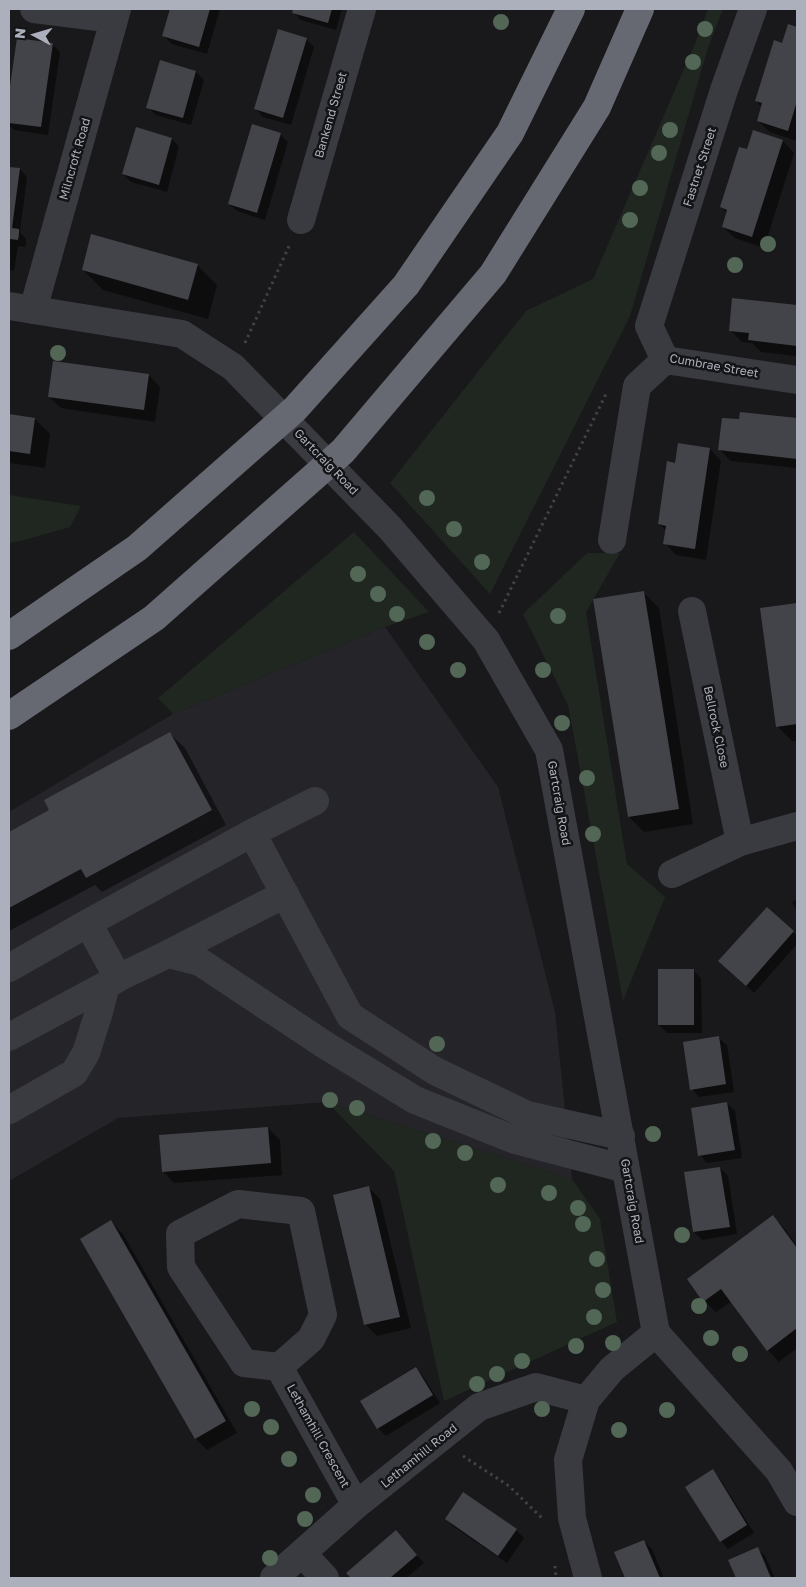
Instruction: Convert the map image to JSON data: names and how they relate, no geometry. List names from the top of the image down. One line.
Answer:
{"streets":{"street":["Bankend Street","Milncroft Road","Fastnet Street","Cumbrae Street","Gartcraig Road","Bellrock Close","Lethamhill Crescent","Lethamhill Road"]},"crossings":[["Milncroft Road","Gartcraig Road"],["Fastnet Street","Cumbrae Street"],["Lethamhill Crescent","Lethamhill Road"]],"north":"left"}
